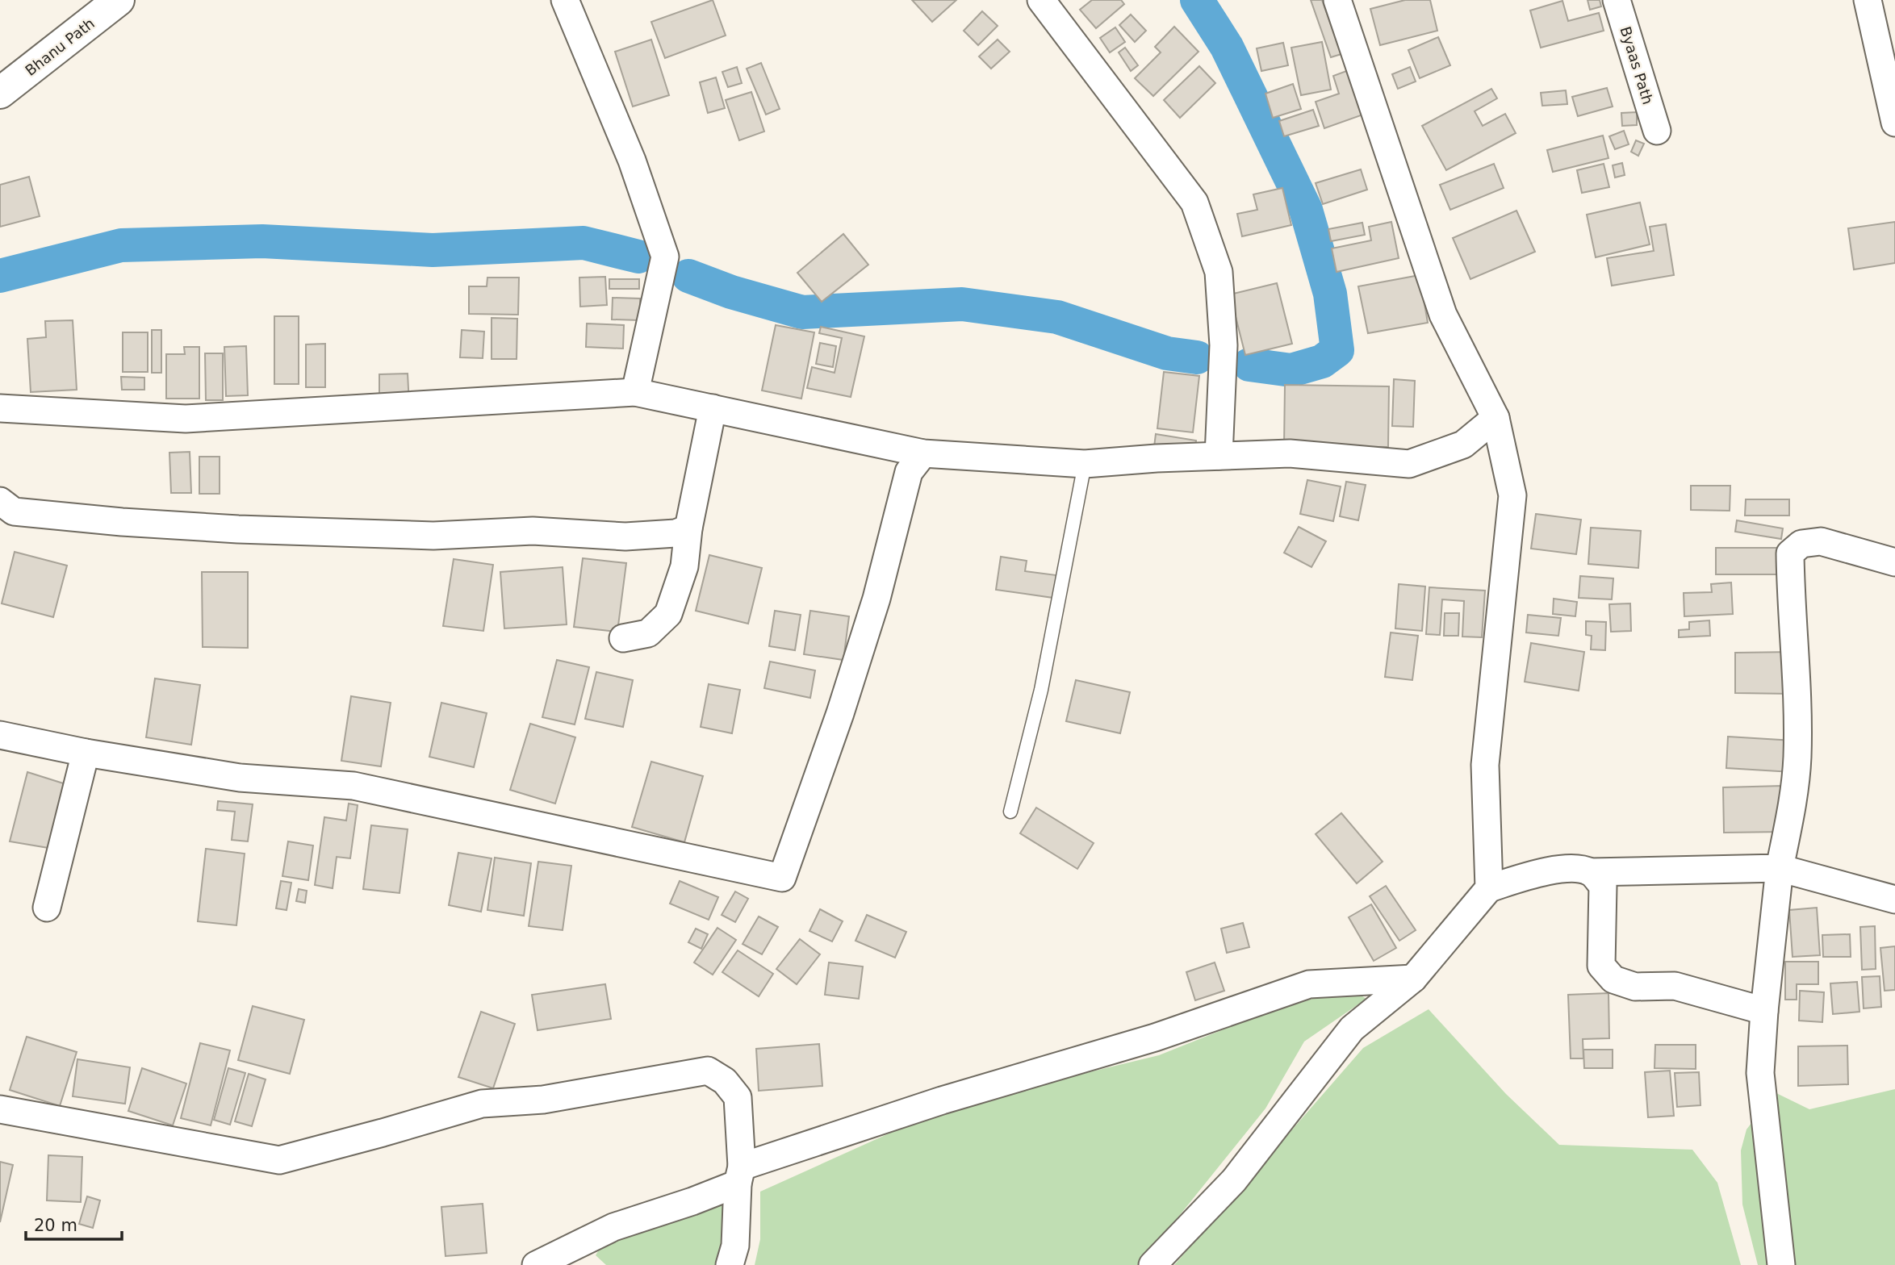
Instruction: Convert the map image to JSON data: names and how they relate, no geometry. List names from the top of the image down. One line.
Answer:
{"streets":{"street":["Bhanu Path","Byaas Path"]},"scale_bar":"20 m"}
